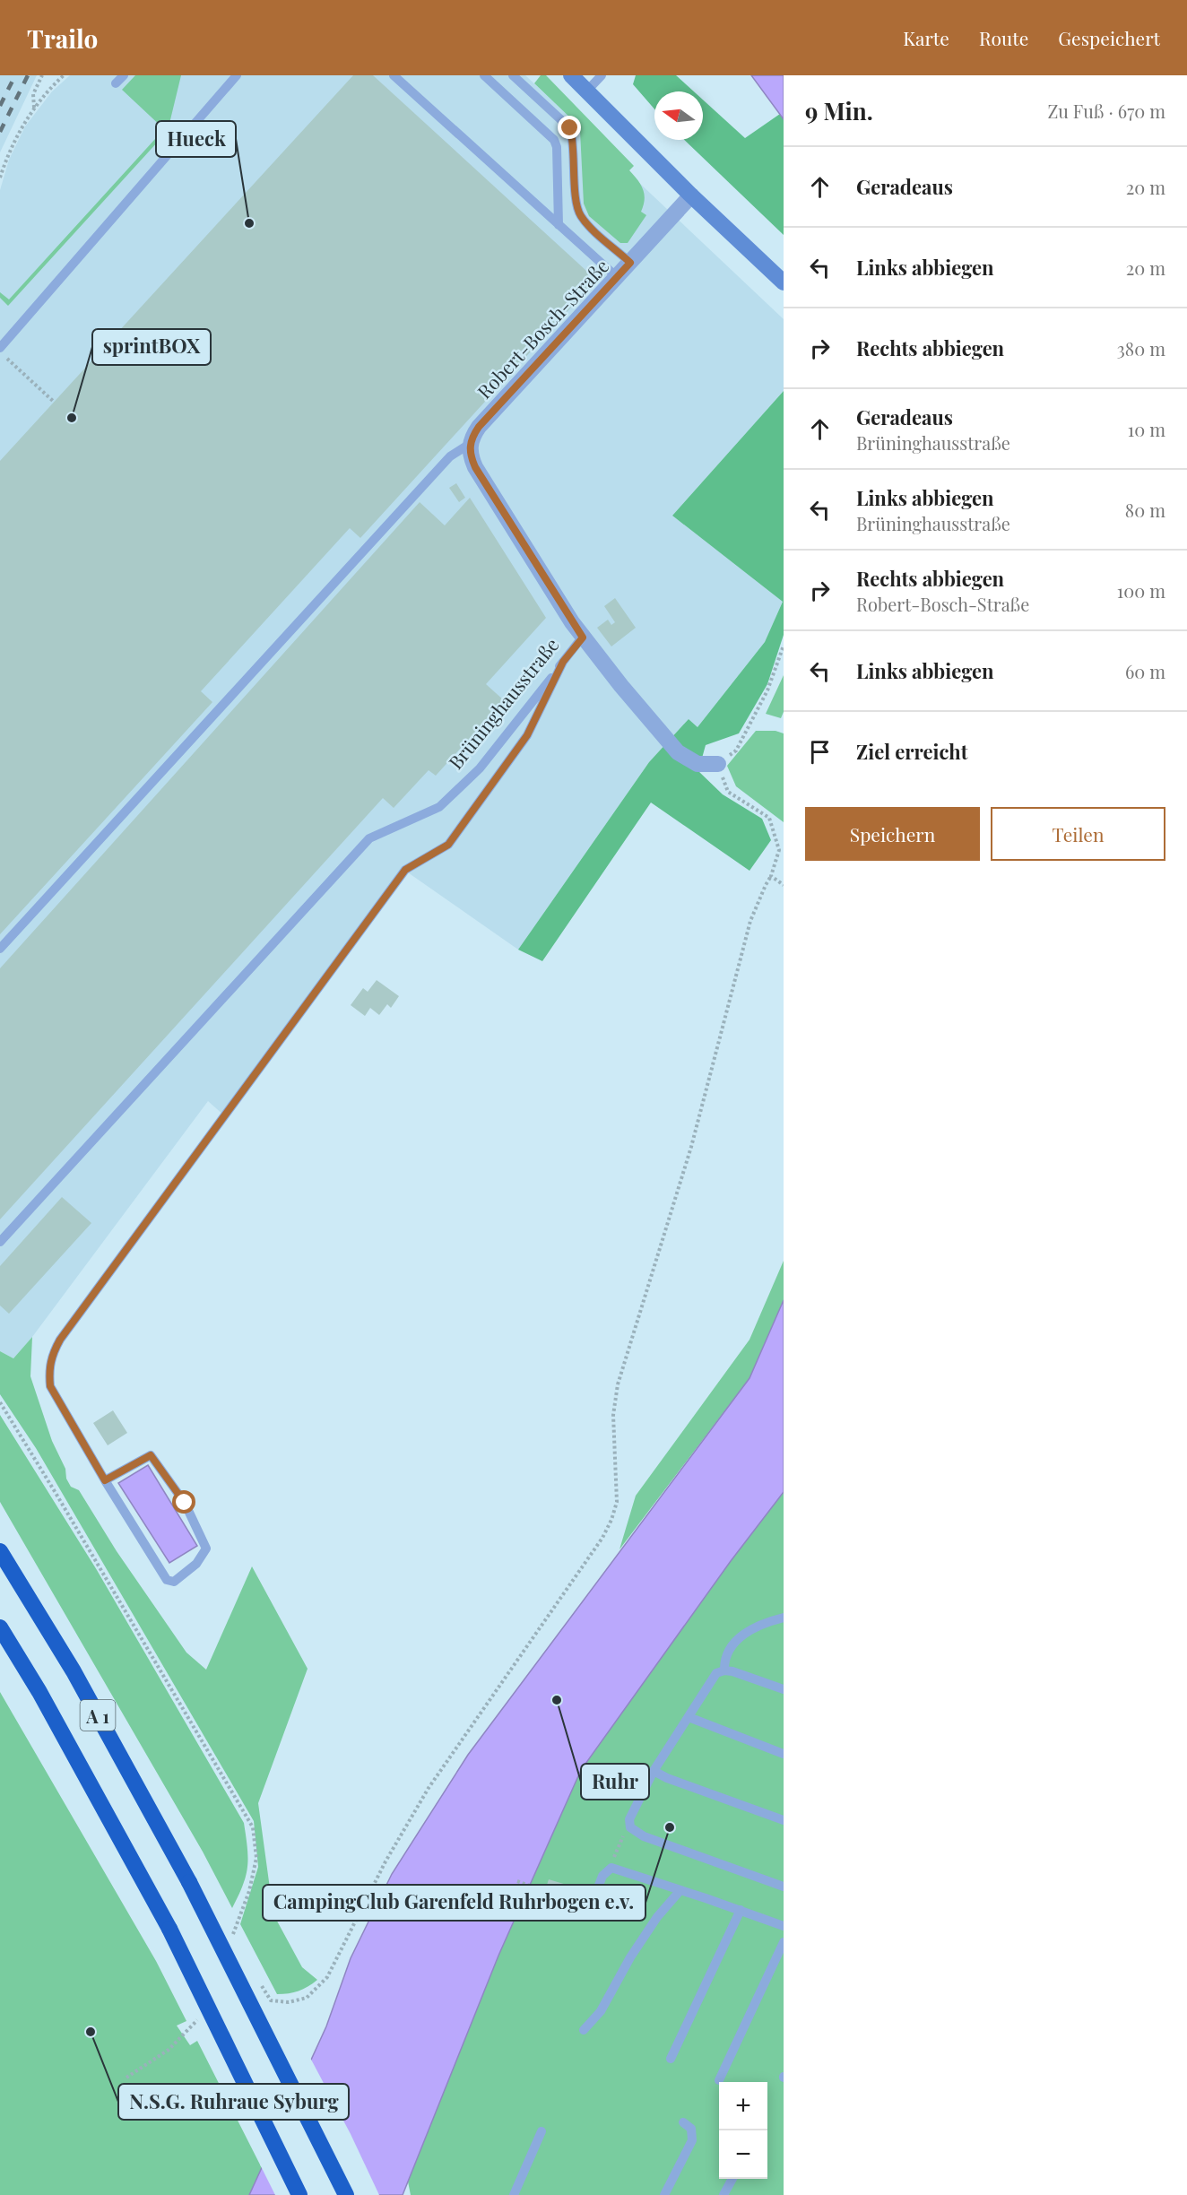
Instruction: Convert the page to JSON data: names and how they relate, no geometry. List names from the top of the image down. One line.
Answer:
{"streets":{"highway":["A 1"],"street":["Robert-Bosch-Straße","Brüninghausstraße"]},"crossings":[["Robert-Bosch-Straße","Brüninghausstraße"]],"places":["Hueck","sprintBOX","Ruhr","CampingClub Garenfeld Ruhrbogen e.v.","N.S.G. Ruhraue Syburg"],"north":"left","page":{"header":"Trailo","nav":["Karte","Route","Gespeichert"],"heading":["9 Min.","Zu Fuß · 670 m"],"list":[["Geradeaus","20 m"],["Links abbiegen","20 m"],["Rechts abbiegen","380 m"],["Geradeaus","Brüninghausstraße","10 m"],["Links abbiegen","Brüninghausstraße","80 m"],["Rechts abbiegen","Robert-Bosch-Straße","100 m"],["Links abbiegen","60 m"],"Ziel erreicht"],"buttons":["Speichern","Teilen"],"map_buttons":["+","−"]}}
